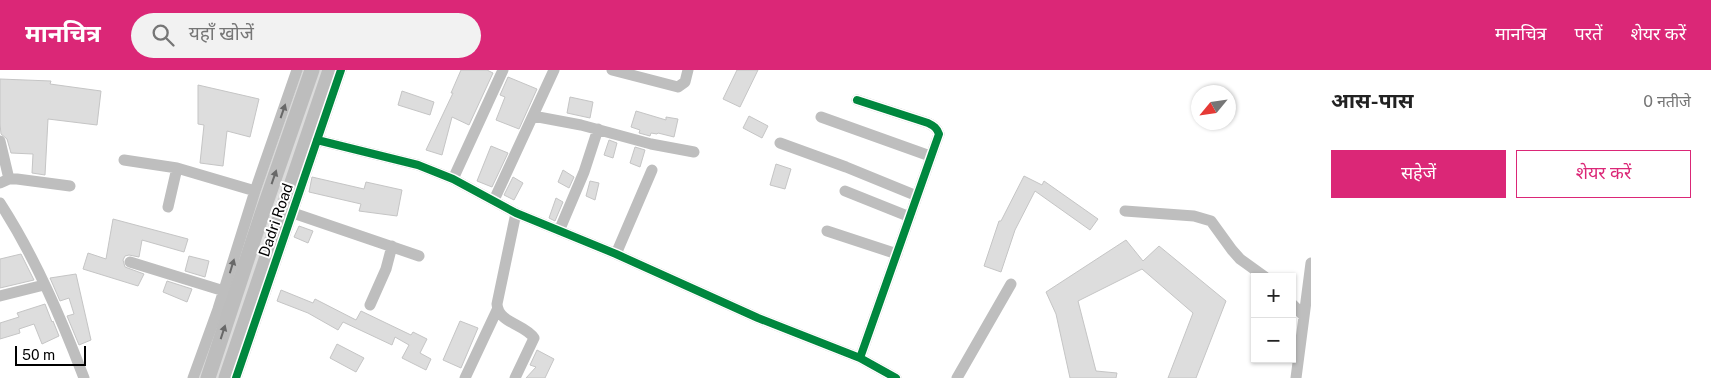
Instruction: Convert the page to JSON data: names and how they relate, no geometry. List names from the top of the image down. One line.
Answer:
{"streets":{"street":["Dadri Road"]},"scale_bar":"50 m","north":"bottom left","page":{"header":"मानचित्र","search":"यहाँ खोजें","nav":["मानचित्र","परतें","शेयर करें"],"heading":["आस-पास","0 नतीजे"],"buttons":["सहेजें","शेयर करें"],"map_buttons":["+","−"],"scale":"50 m"}}
